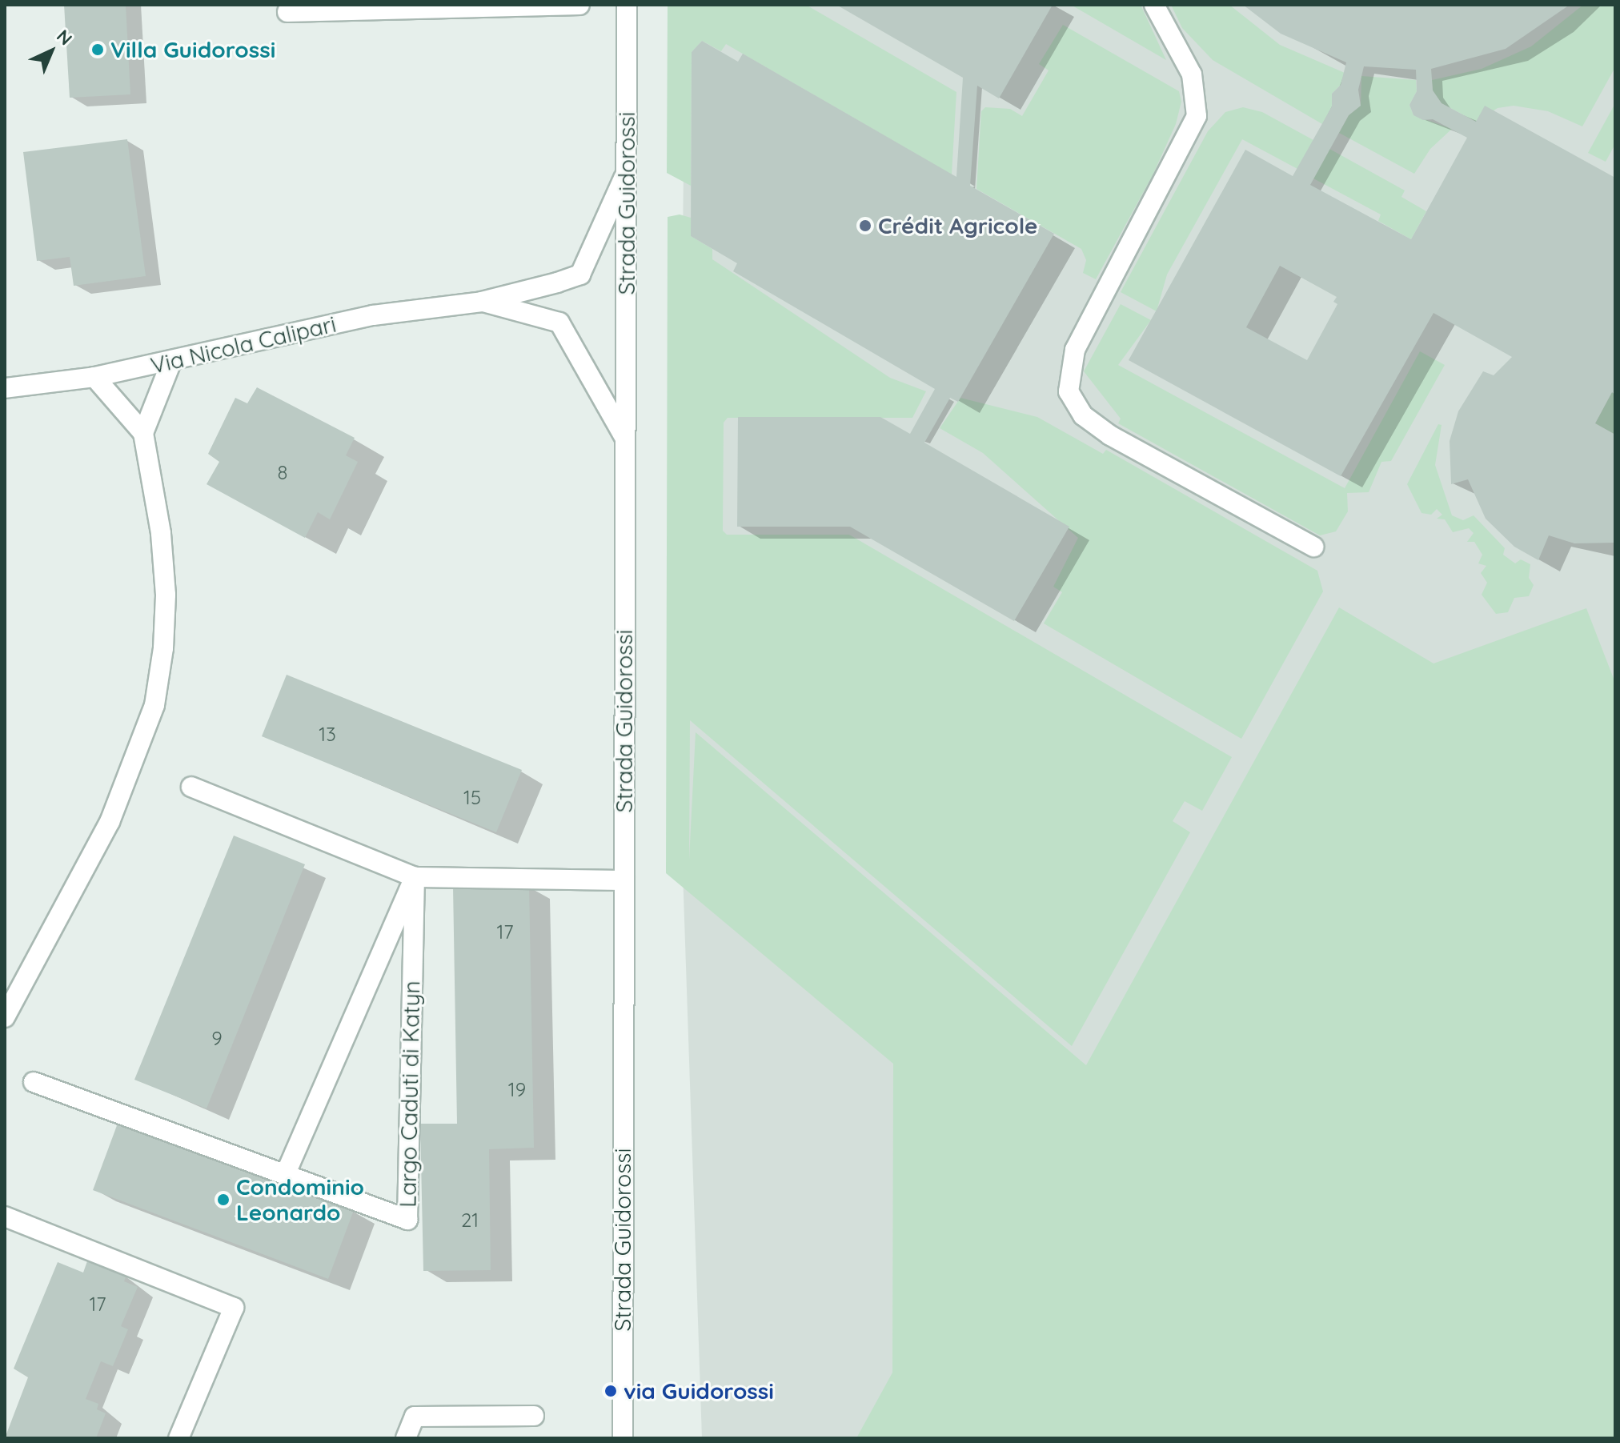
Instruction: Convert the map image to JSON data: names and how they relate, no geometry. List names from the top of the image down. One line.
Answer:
{"streets":{"street":["Strada Guidorossi","Via Nicola Calipari","Largo Caduti di Katyn"]},"crossings":[["Strada Guidorossi","Via Nicola Calipari"]],"places":["Villa Guidorossi","Crédit Agricole","Condominio Leonardo","via Guidorossi"],"house_numbers":["8","13","15","17","9","19","21","17"],"north":"top right"}
